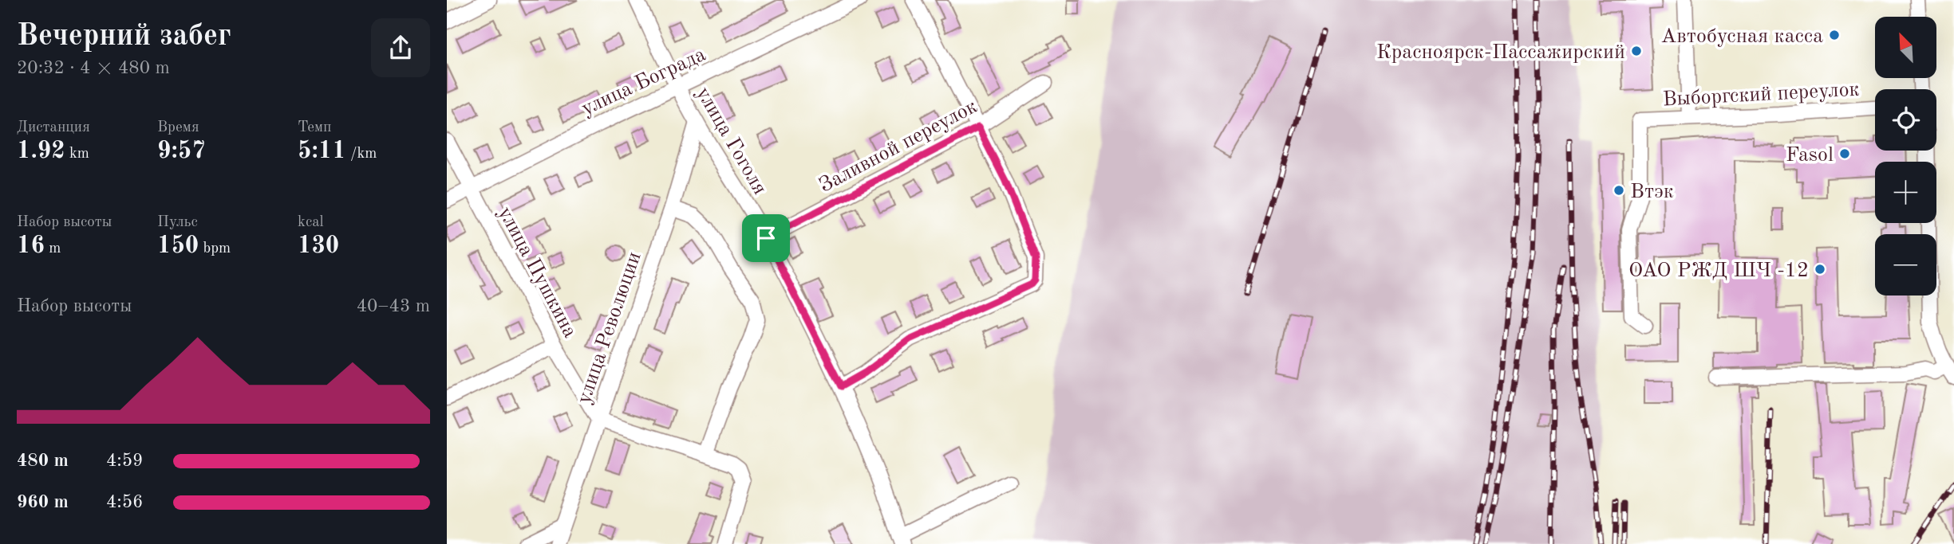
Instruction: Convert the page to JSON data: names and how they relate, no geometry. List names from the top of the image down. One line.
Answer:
{"streets":{"street":["улица Бограда","Выборгский переулок","улица Гоголя","Заливной переулок","улица Пушкина","улица Революции"]},"crossings":[["улица Бограда","улица Гоголя"],["улица Бограда","улица Пушкина"],["улица Гоголя","Заливной переулок"],["улица Гоголя","улица Революции"],["улица Пушкина","улица Революции"]],"places":["Автобусная касса","Красноярск-Пассажирский","Fasol","Втэк","ОАО РЖД ШЧ -12"],"north":"top left","page":{"heading":["Вечерний забег","20:32 · 4 × 480 m"],"map_buttons":["+","−"],"stats":[["Дистанция","1.92 km"],["Время","9:57"],["Темп","5:11 /km"],["Набор высоты","16 m"],["Пульс","150 bpm"],["kcal","130"]],"chart":["Набор высоты","40–43 m"],"list":[{"name":"480 m","note":"4:59"},{"name":"960 m","note":"4:56"}]}}
